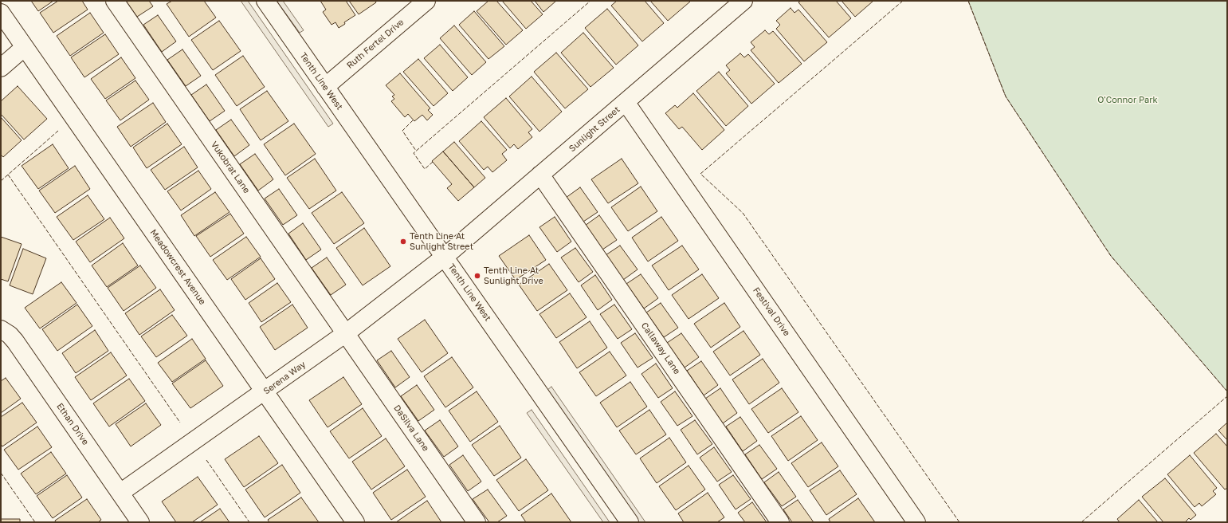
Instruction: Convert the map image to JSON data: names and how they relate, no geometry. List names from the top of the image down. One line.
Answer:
{"streets":{"street":["Ruth Fertel Drive","Tenth Line West","Sunlight Street","Vukobrat Lane","Meadowcrest Avenue","Festival Drive","Callaway Lane","Serena Way","Ethan Drive","DaSilva Lane"]},"crossings":[["Ruth Fertel Drive","Tenth Line West"],["Tenth Line West","Sunlight Street"],["Tenth Line West","Serena Way"],["Sunlight Street","Festival Drive"],["Sunlight Street","Callaway Lane"],["Sunlight Street","Serena Way"],["Vukobrat Lane","Serena Way"],["Vukobrat Lane","DaSilva Lane"],["Meadowcrest Avenue","Serena Way"],["Serena Way","Ethan Drive"],["Serena Way","DaSilva Lane"]],"parks":["O'Connor Park"],"places":["Tenth Line At Sunlight Street","Tenth Line At Sunlight Drive"]}
